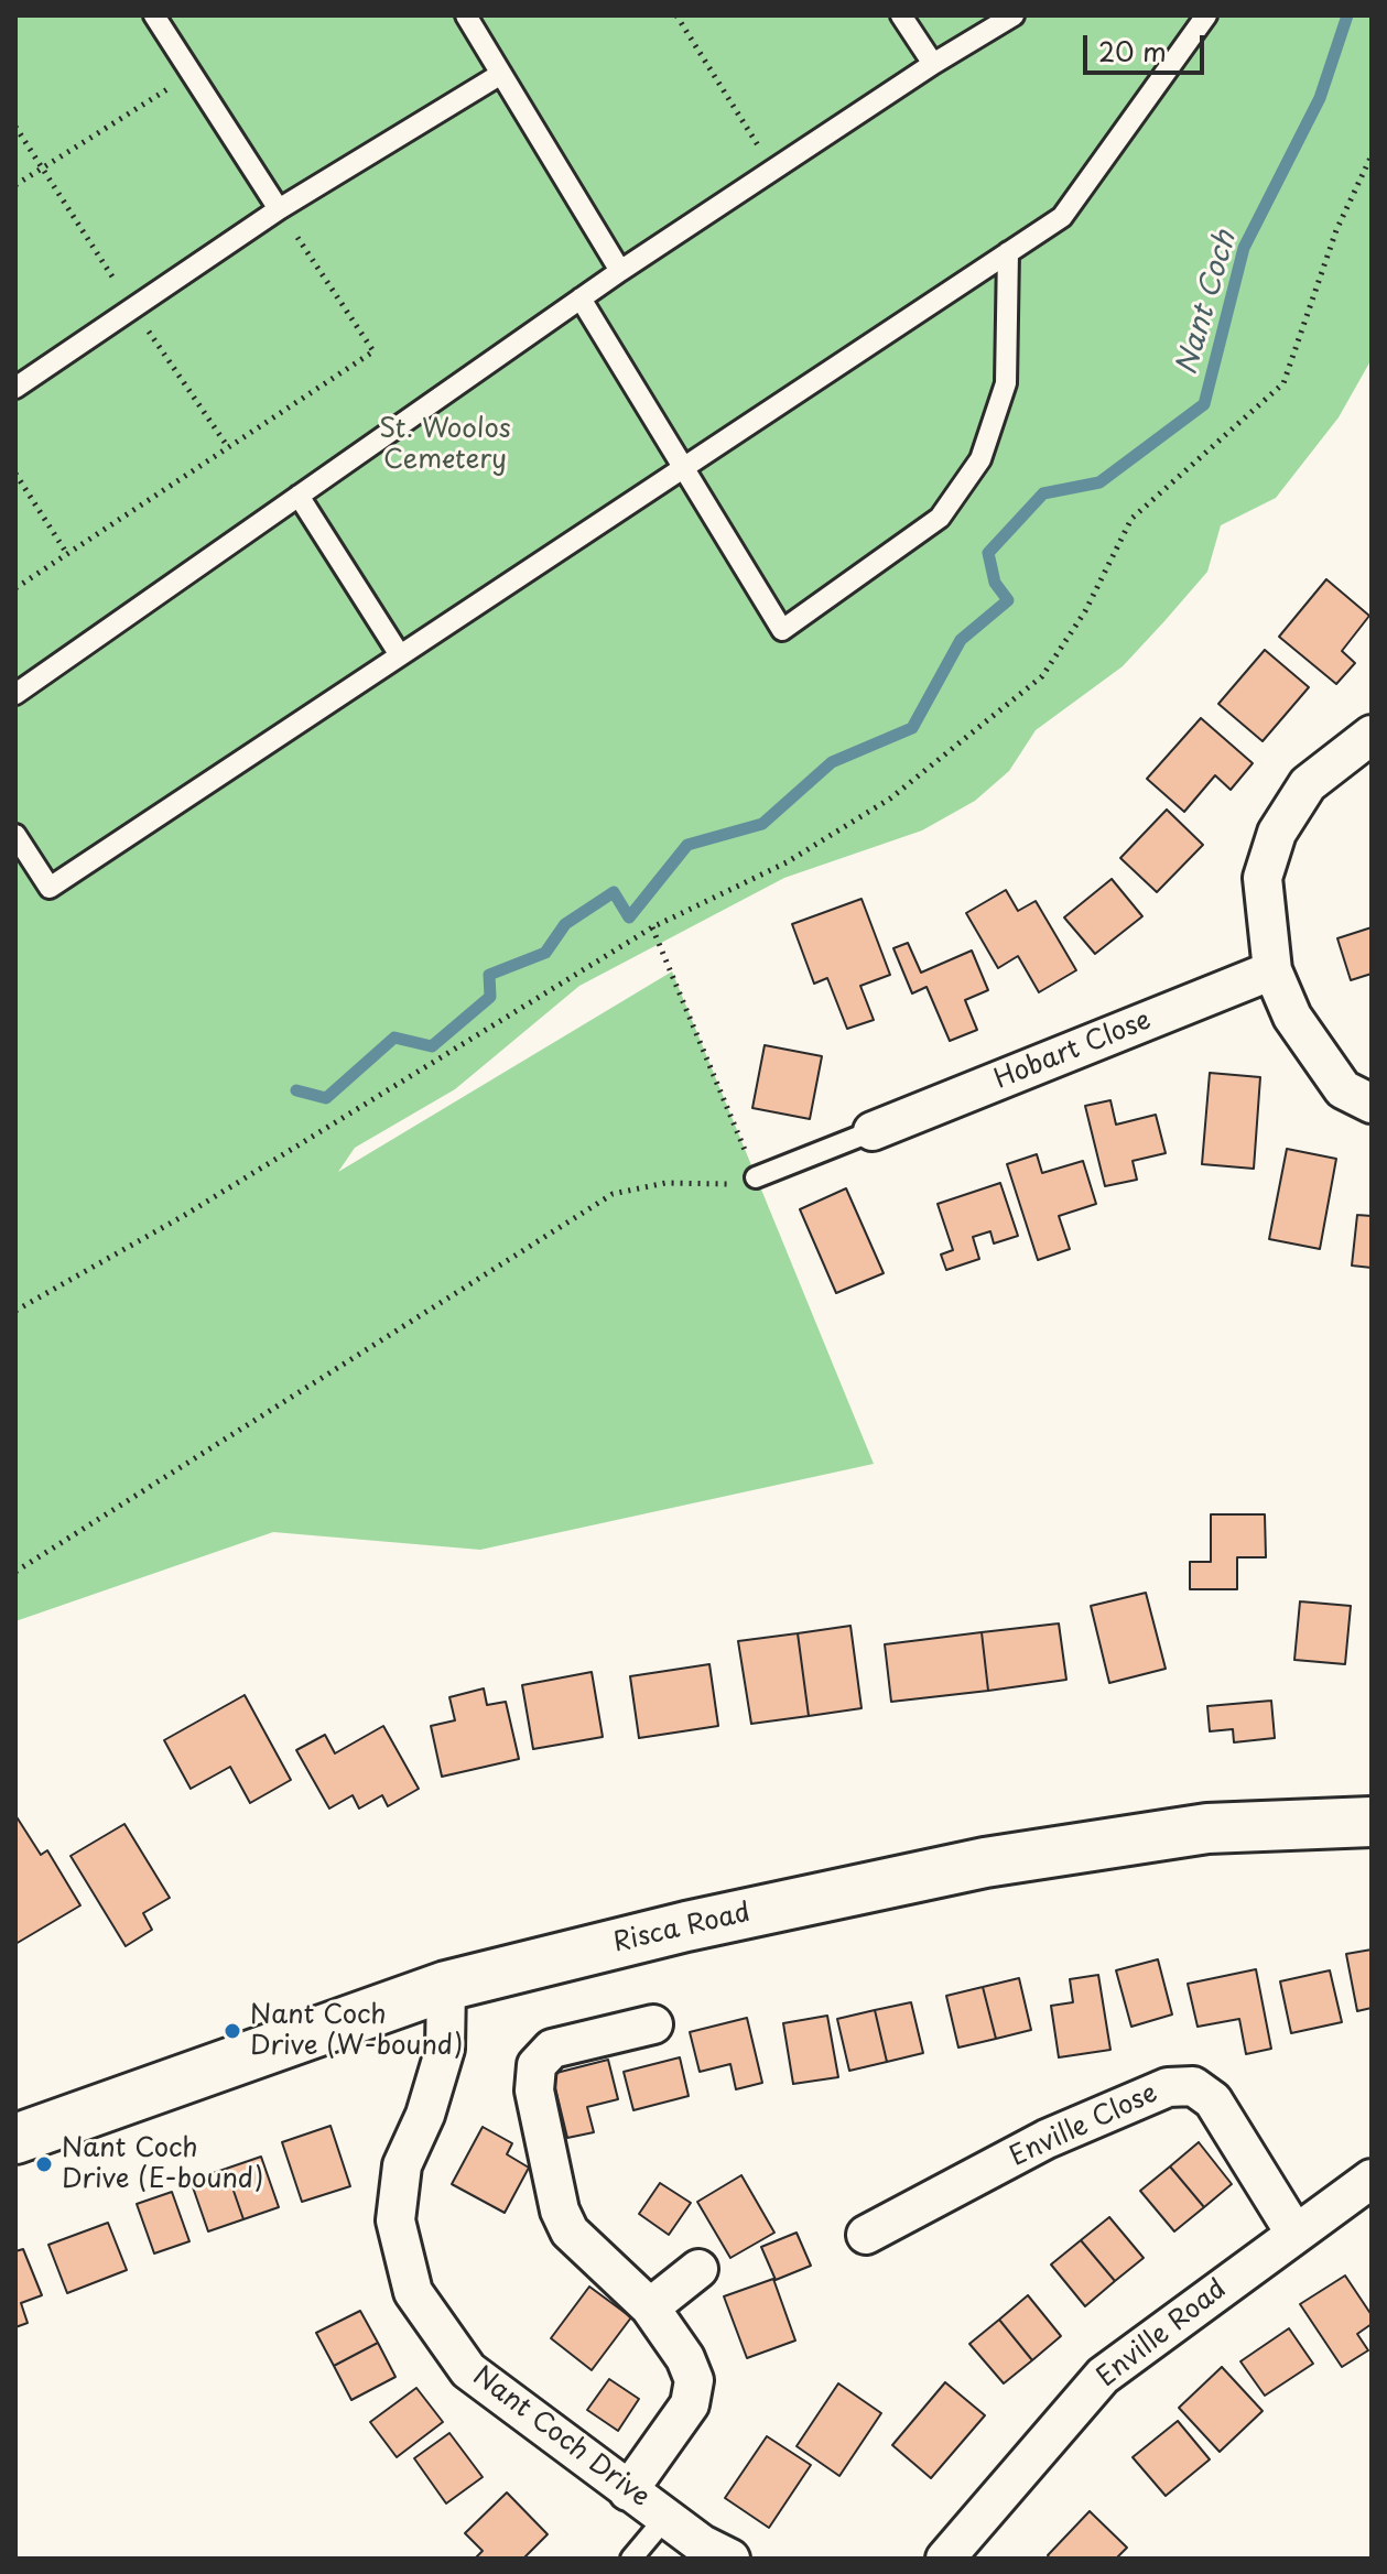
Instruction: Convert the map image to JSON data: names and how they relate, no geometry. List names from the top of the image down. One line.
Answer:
{"streets":{"main road":["Risca Road"],"street":["Hobart Close","Enville Close","Enville Road","Nant Coch Drive"]},"crossings":[["Risca Road","Nant Coch Drive"],["Enville Close","Enville Road"]],"water":["Nant Coch"],"parks":["St. Woolos Cemetery"],"places":["Nant Coch Drive (W-bound)","Nant Coch Drive (E-bound)"],"scale_bar":"20 m"}
